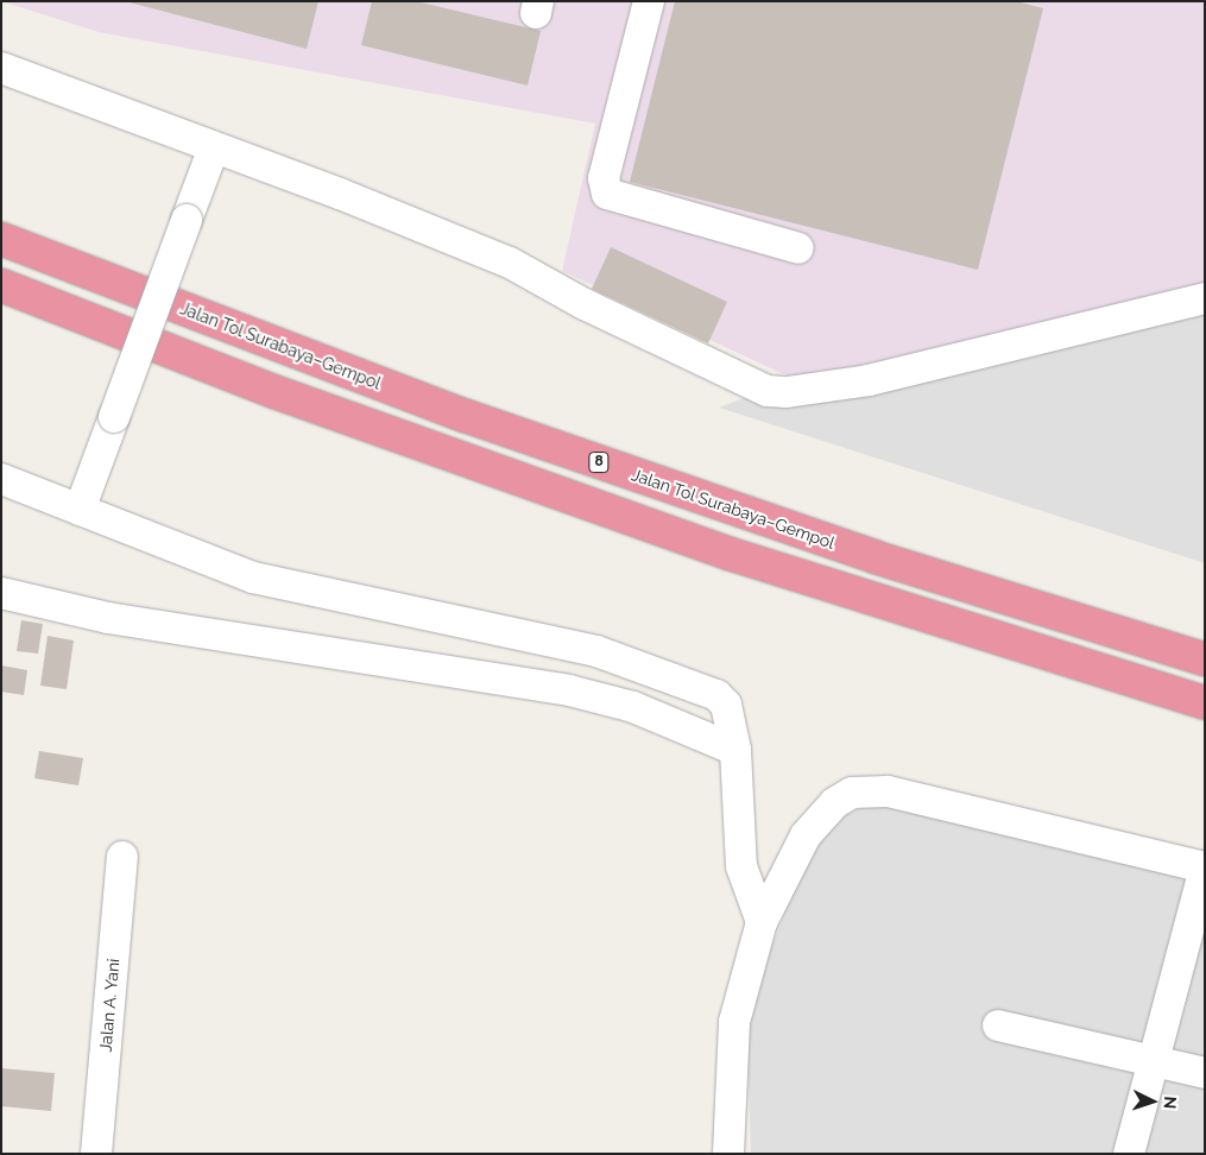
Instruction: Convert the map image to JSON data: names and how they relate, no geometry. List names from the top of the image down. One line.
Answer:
{"streets":{"highway":["Jalan Tol Surabaya–Gempol","8"],"street":["Jalan A. Yani"]},"north":"right"}
